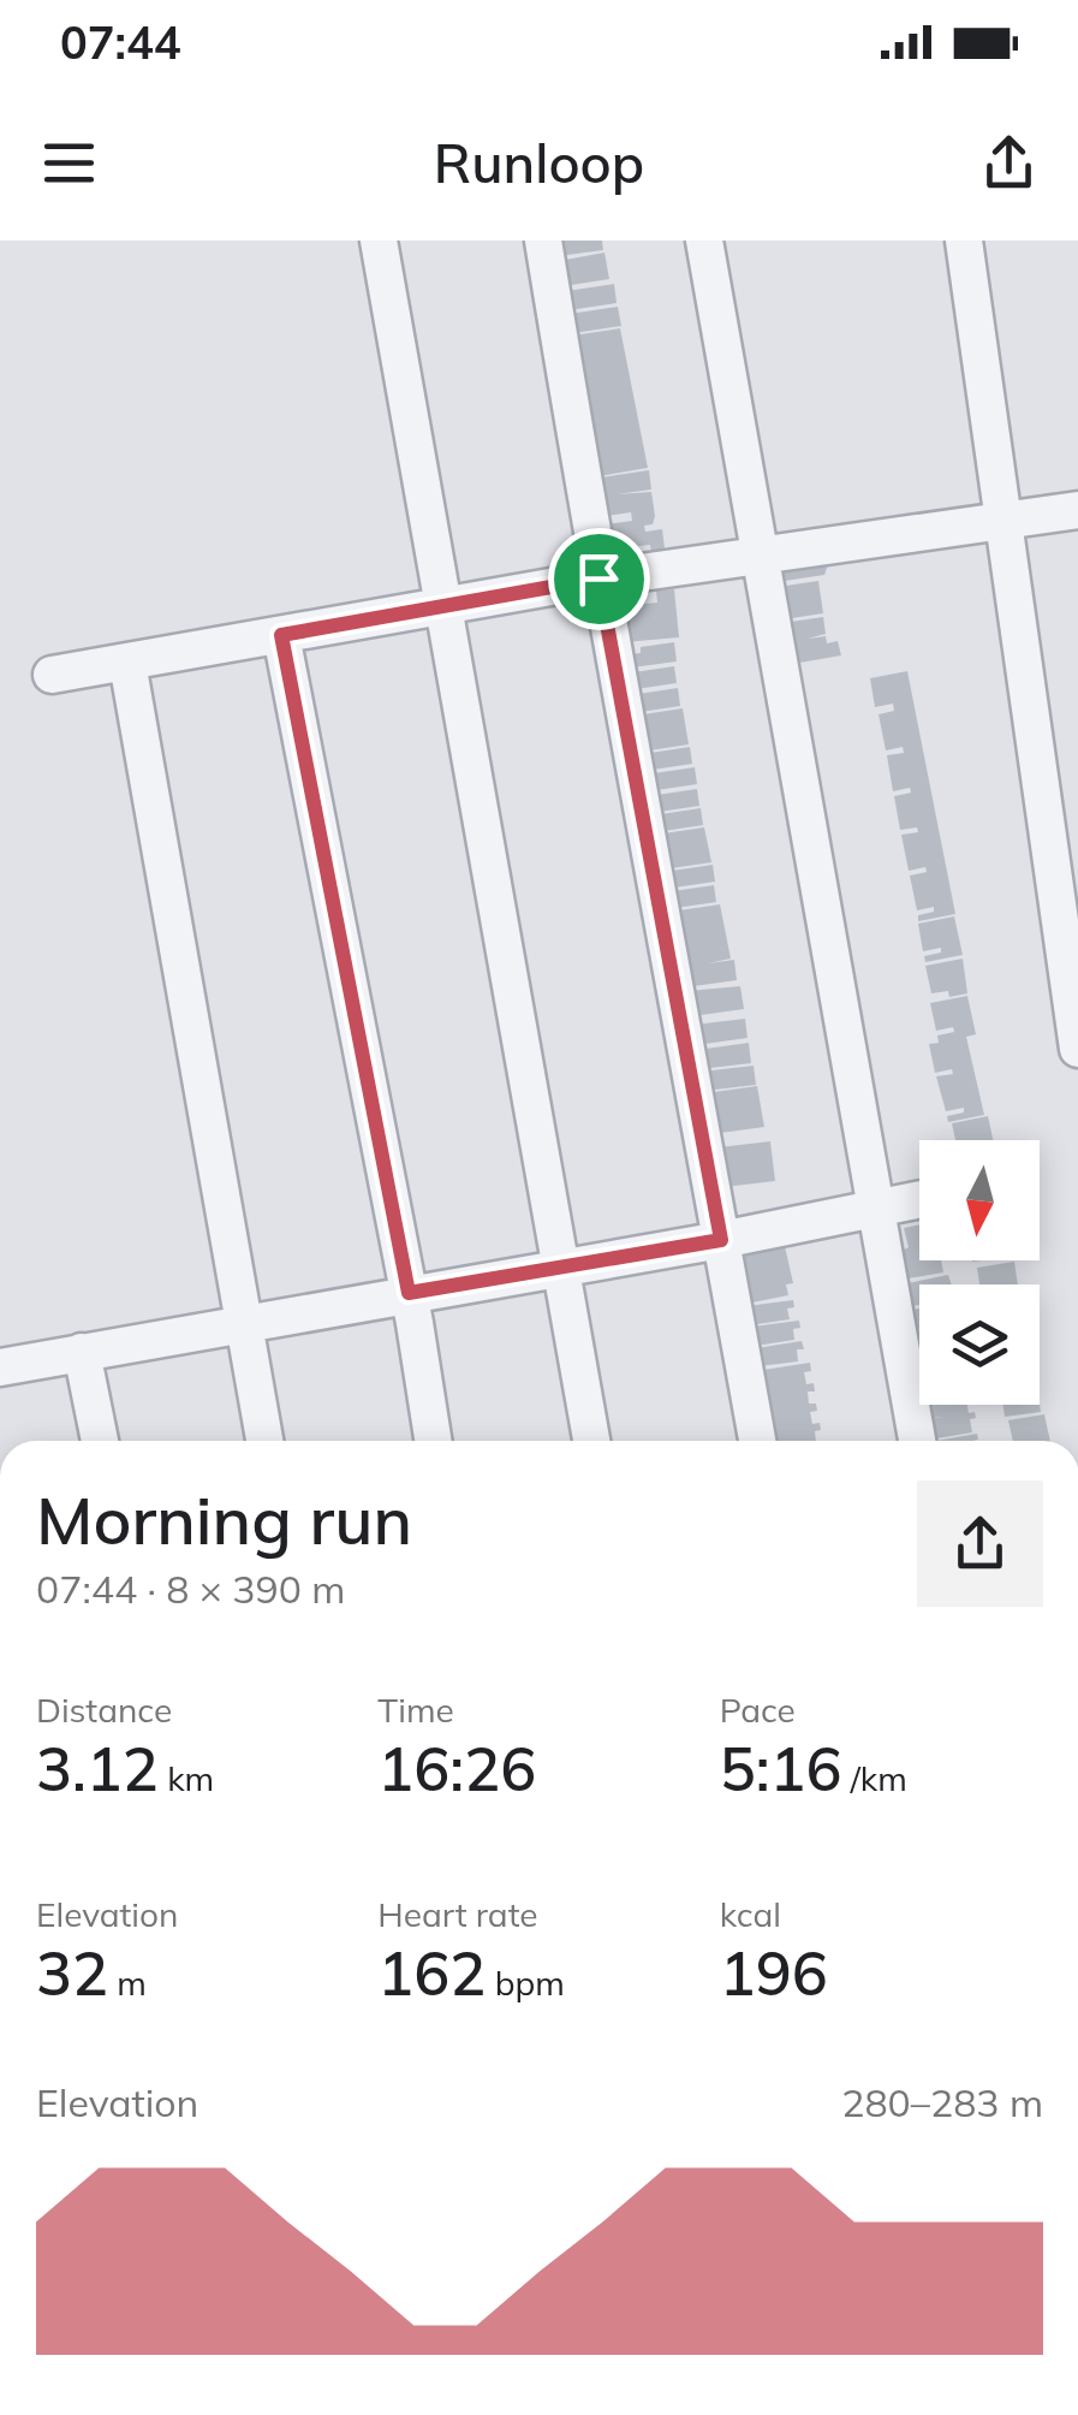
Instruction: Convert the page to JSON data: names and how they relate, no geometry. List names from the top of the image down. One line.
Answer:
{"north":"bottom","page":{"status":"07:44","header":"Runloop","heading":["Morning run","07:44 · 8 × 390 m"],"stats":[["Distance","3.12 km"],["Time","16:26"],["Pace","5:16 /km"],["Elevation","32 m"],["Heart rate","162 bpm"],["kcal","196"]],"chart":["Elevation","280–283 m"]}}
